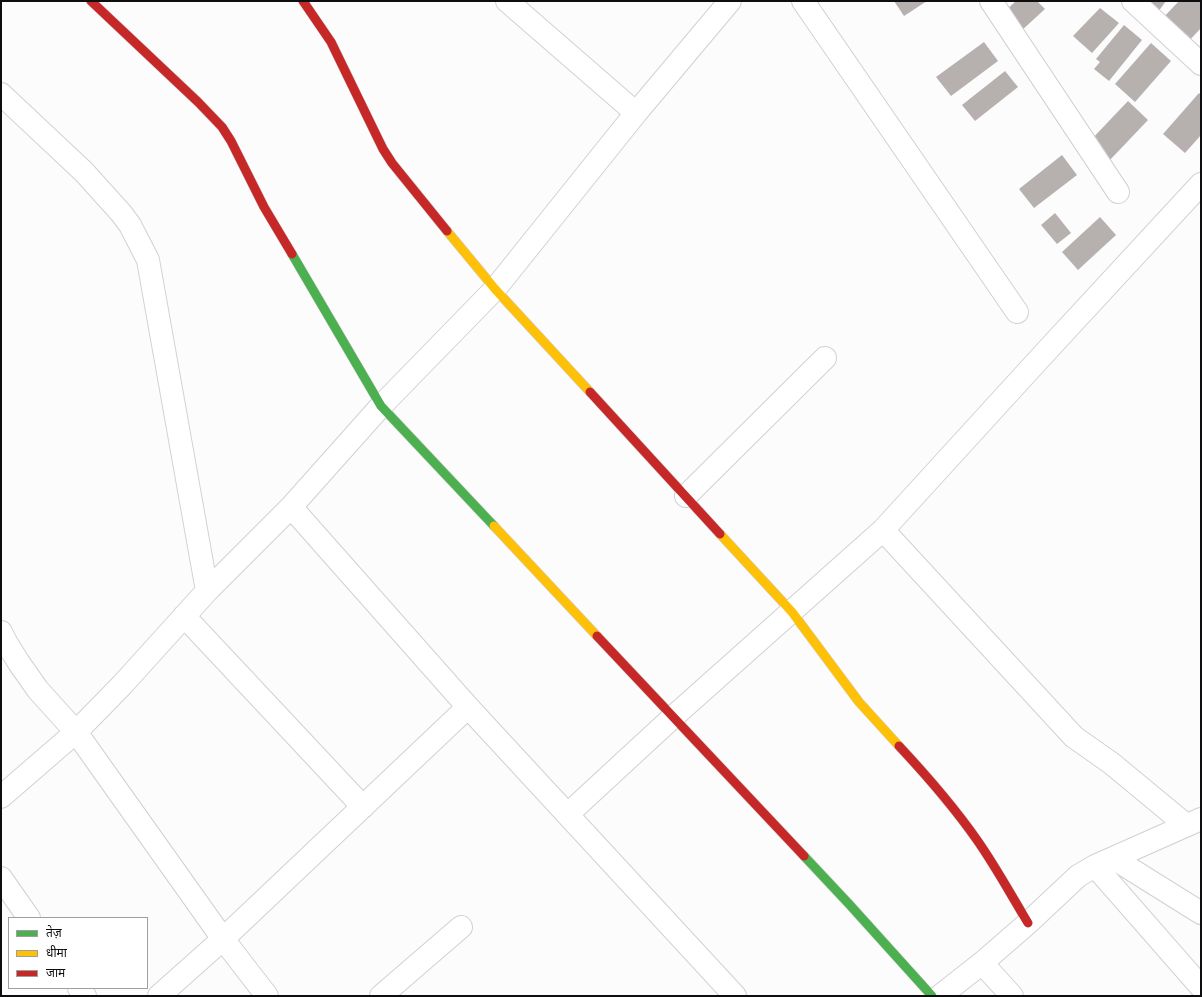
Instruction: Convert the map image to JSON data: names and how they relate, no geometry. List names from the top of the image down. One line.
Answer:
{"legend":["तेज़","धीमा","जाम"]}
